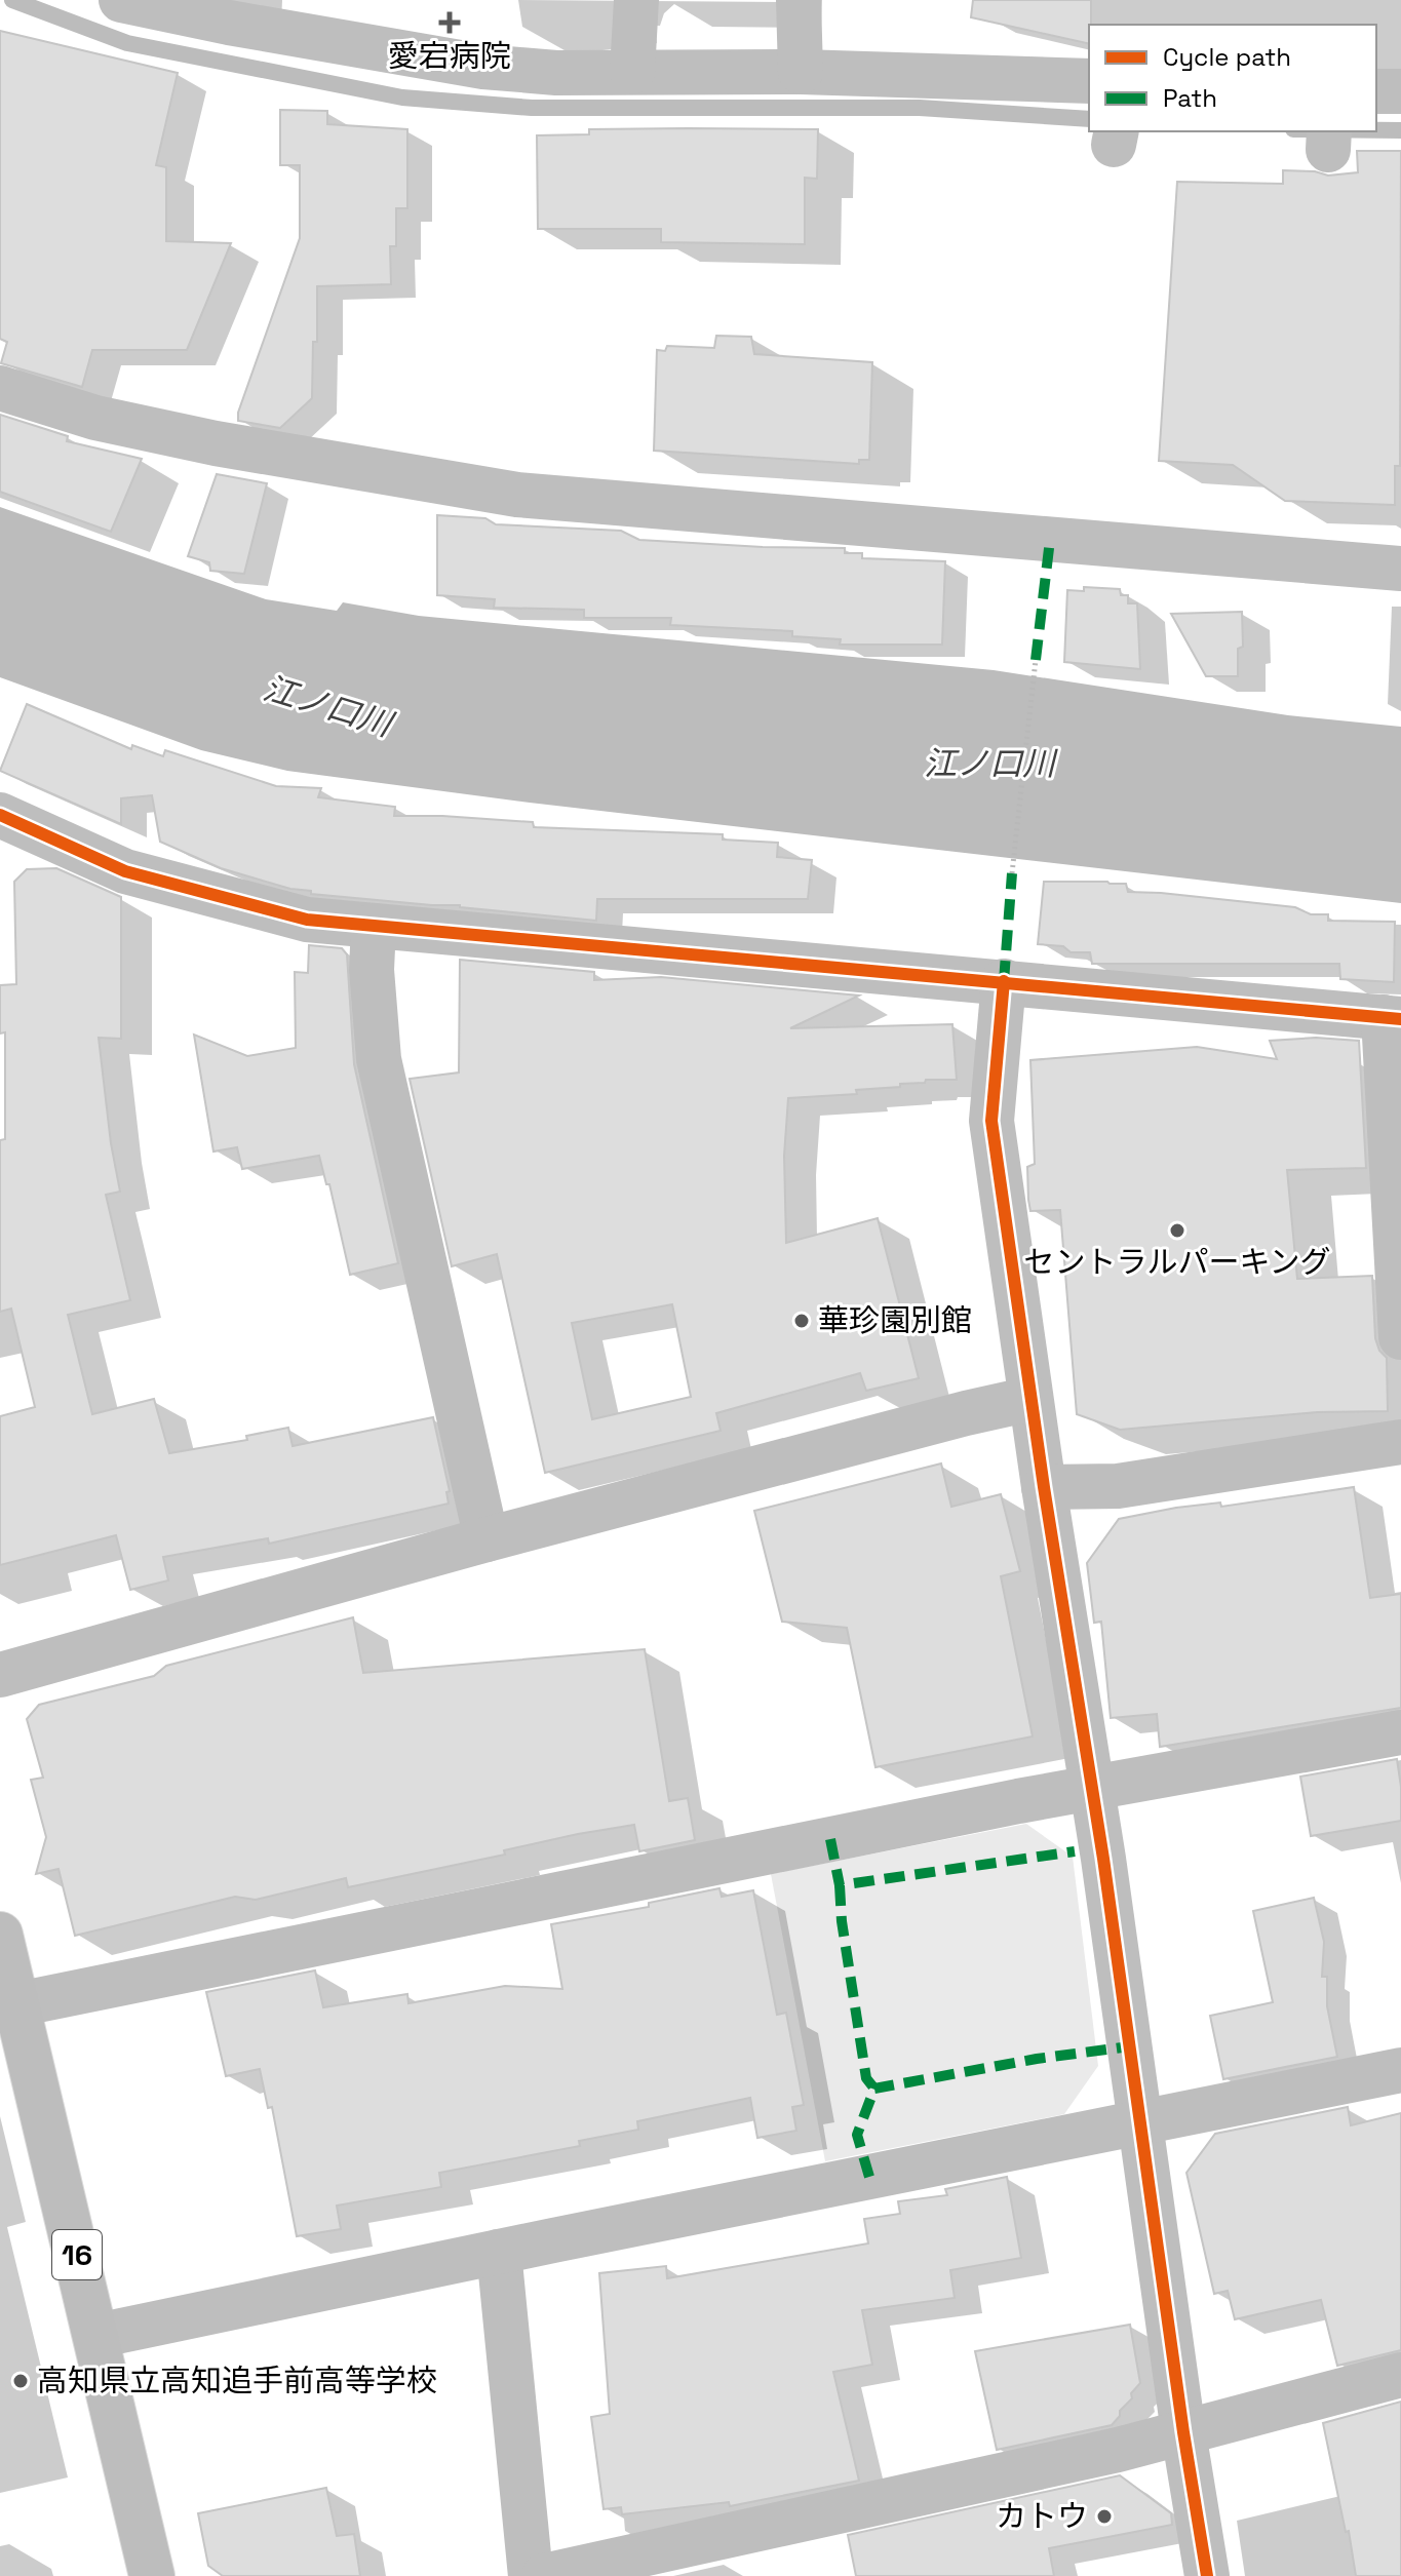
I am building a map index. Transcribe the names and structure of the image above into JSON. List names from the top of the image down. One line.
{"streets":{"main road":["16"]},"water":["江ノ口川"],"places":{"health":["愛宕病院"],"other":["セントラルパーキング","華珍園別館","高知県立高知追手前高等学校","カトウ"]},"legend":["Cycle path","Path"]}
